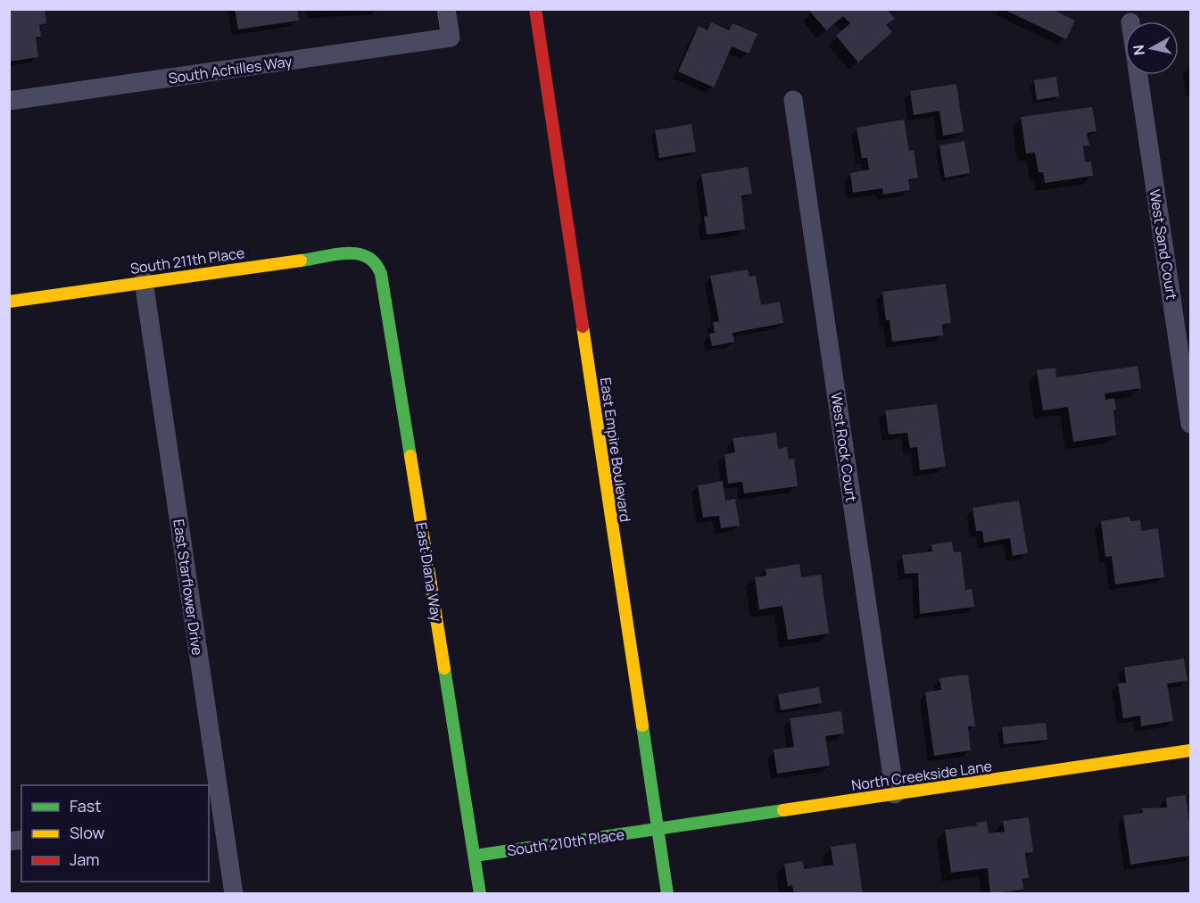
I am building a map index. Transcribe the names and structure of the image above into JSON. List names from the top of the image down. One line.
{"streets":{"street":["South Achilles Way","West Sand Court","South 211th Place","West Rock Court","East Empire Boulevard","East Diana Way","East Starflower Drive","North Creekside Lane","South 210th Place"]},"crossings":[["South 211th Place","East Diana Way"],["South 211th Place","East Starflower Drive"],["West Rock Court","North Creekside Lane"],["East Empire Boulevard","North Creekside Lane"],["East Empire Boulevard","South 210th Place"],["East Diana Way","South 210th Place"],["North Creekside Lane","South 210th Place"]],"legend":["Fast","Slow","Jam"],"north":"left"}
